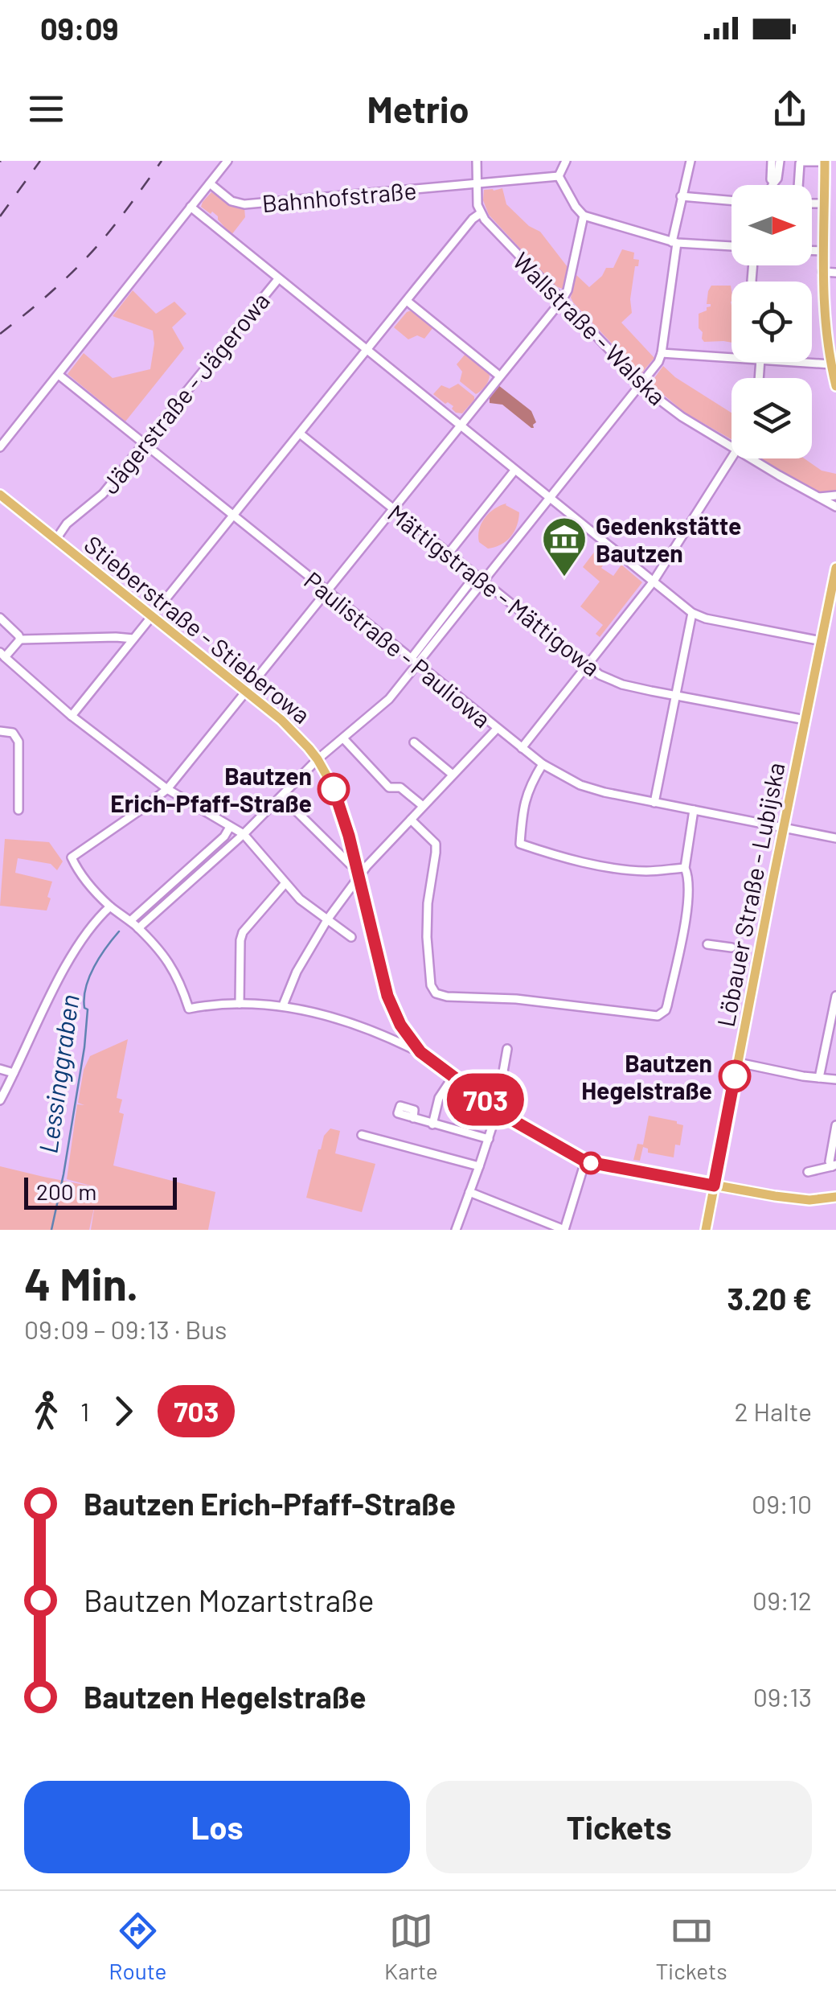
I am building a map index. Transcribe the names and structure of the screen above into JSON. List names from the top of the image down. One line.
{"streets":{"main road":["Stieberstraße - Stieberowa","Löbauer Straße - Lubijska"],"street":["Bahnhofstraße","Wallstraße - Walska","Jägerstraße - Jägerowa","Mättigstraße - Mättigowa","Paulistraße - Pauliowa"]},"crossings":[["Jägerstraße - Jägerowa","Stieberstraße - Stieberowa"],["Jägerstraße - Jägerowa","Paulistraße - Pauliowa"],["Mättigstraße - Mättigowa","Löbauer Straße - Lubijska"],["Paulistraße - Pauliowa","Löbauer Straße - Lubijska"]],"water":["Lessinggraben"],"places":{"museum":["Gedenkstätte Bautzen"],"other":["Bautzen Erich-Pfaff-Straße","Bautzen Hegelstraße"]},"lines":["bus line 703"],"scale_bar":"200 m","north":"right","page":{"status":"09:09","header":"Metrio","on_map":"703","scale":"200 m","heading":["4 Min.","09:09 – 09:13 · Bus","3.20 €"],"legs":["1","703","2 Halte"],"list":[{"name":"Bautzen Erich-Pfaff-Straße","value":"09:10"},{"name":"Bautzen Mozartstraße","value":"09:12"},{"name":"Bautzen Hegelstraße","value":"09:13"}],"buttons":["Los","Tickets"],"tabs":["Route","Karte","Tickets"]}}
